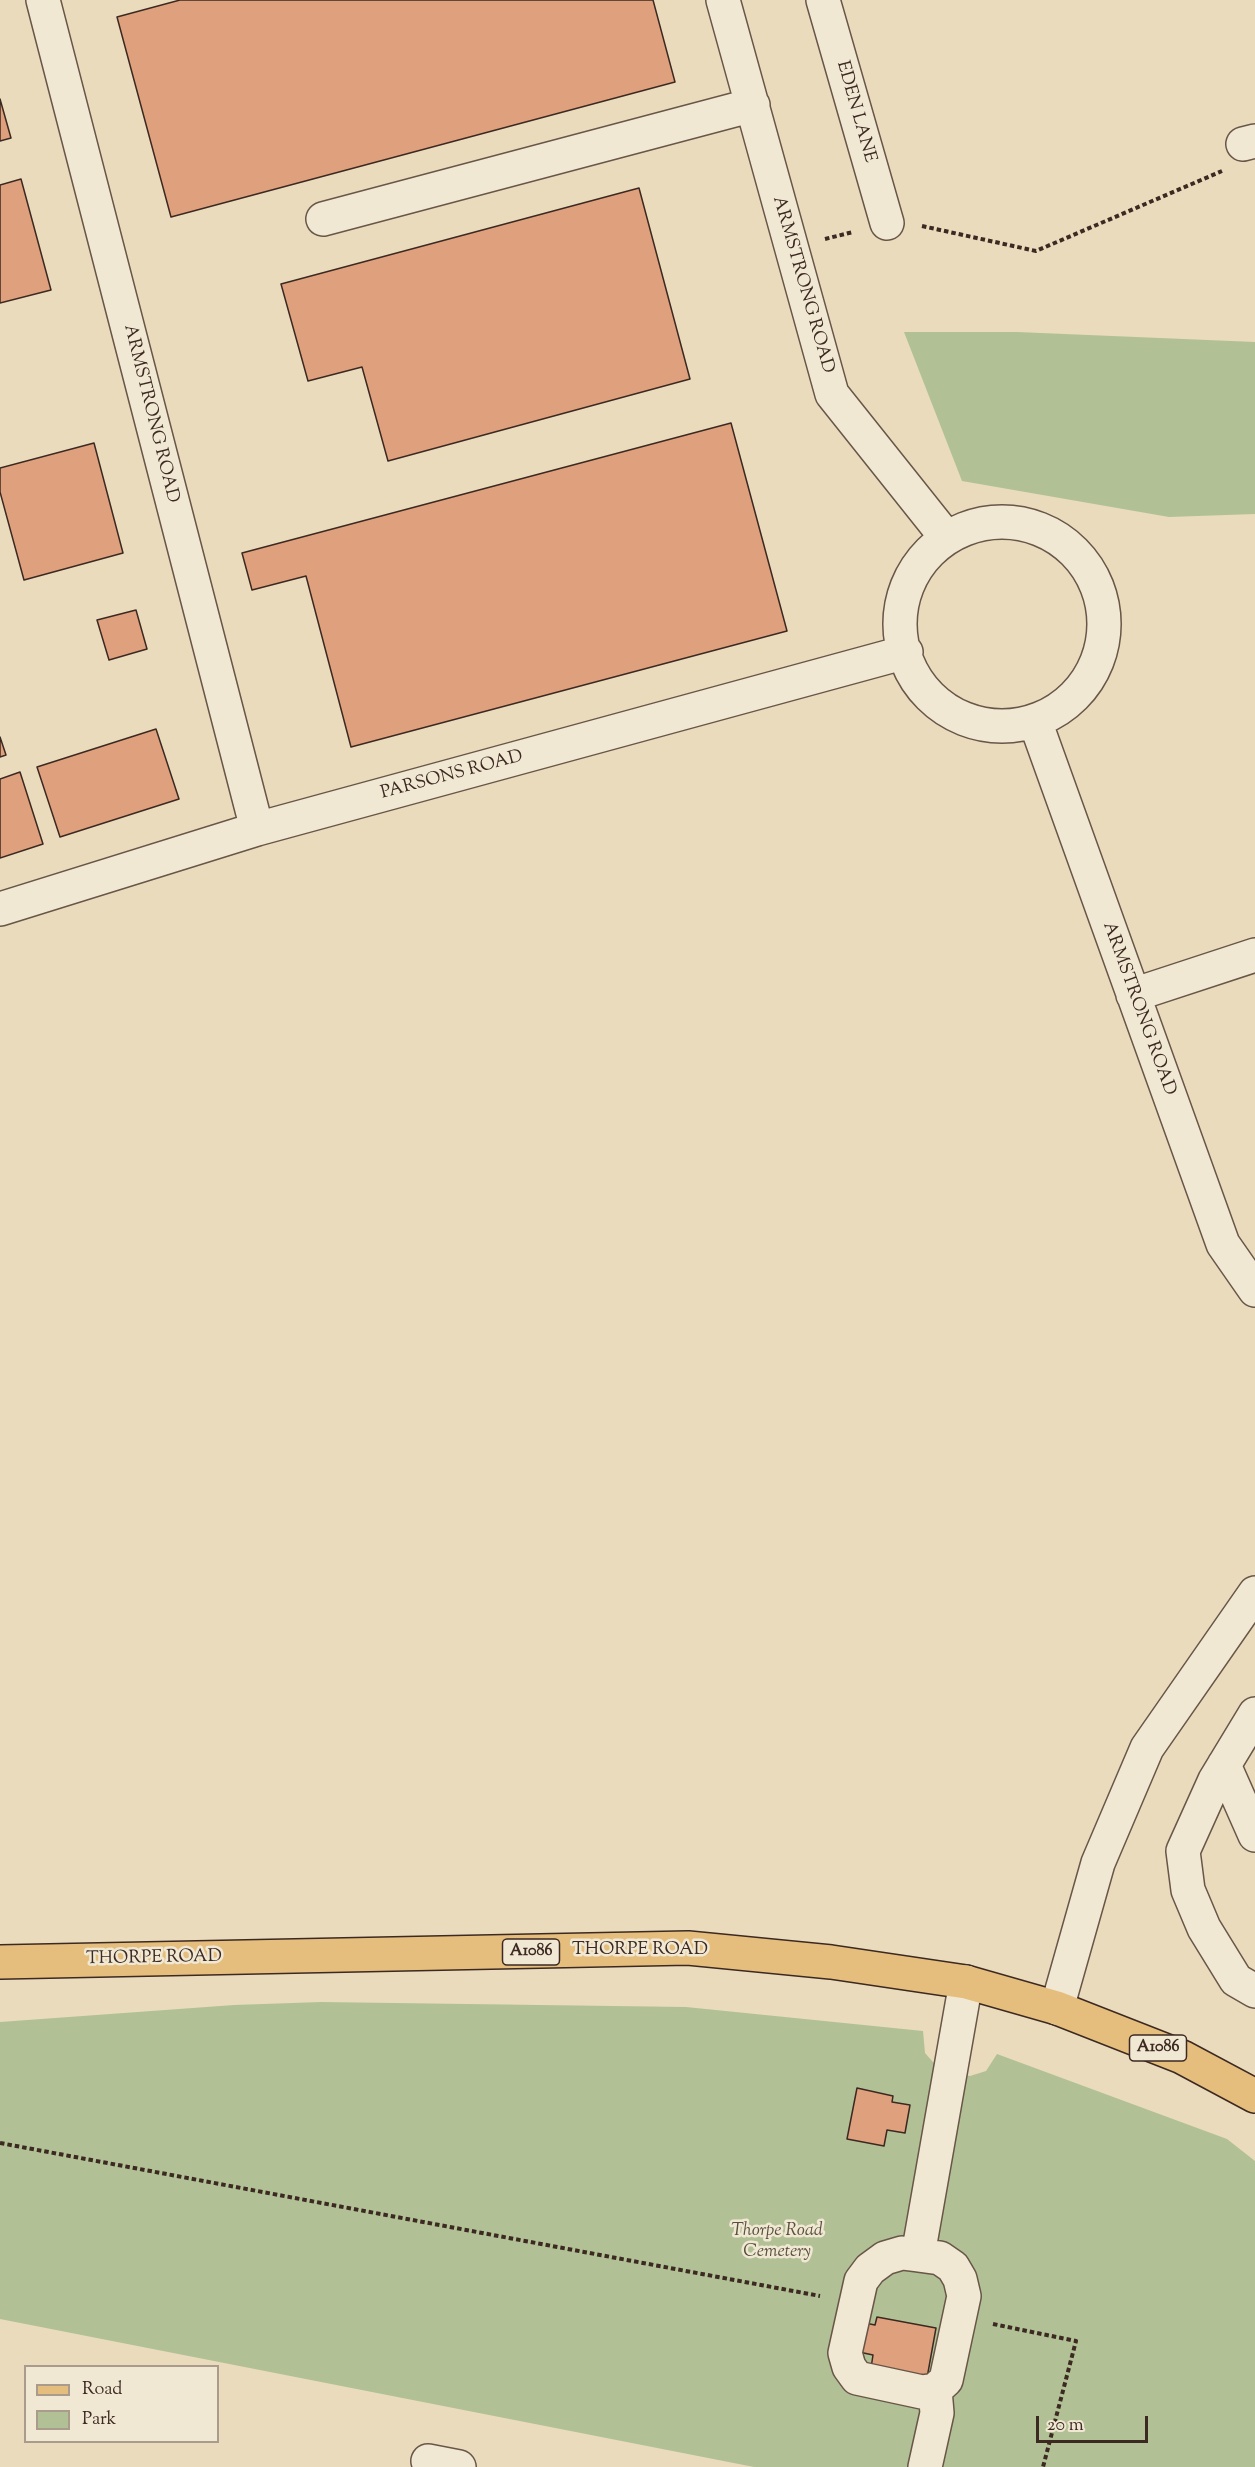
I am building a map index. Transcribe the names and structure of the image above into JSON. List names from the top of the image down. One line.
{"streets":{"main road":["THORPE ROAD","A1086"],"street":["EDEN LANE","ARMSTRONG ROAD","PARSONS ROAD"]},"crossings":[["ARMSTRONG ROAD","PARSONS ROAD"]],"parks":["Thorpe Road Cemetery"],"legend":["Road","Park"],"scale_bar":"20 m"}
